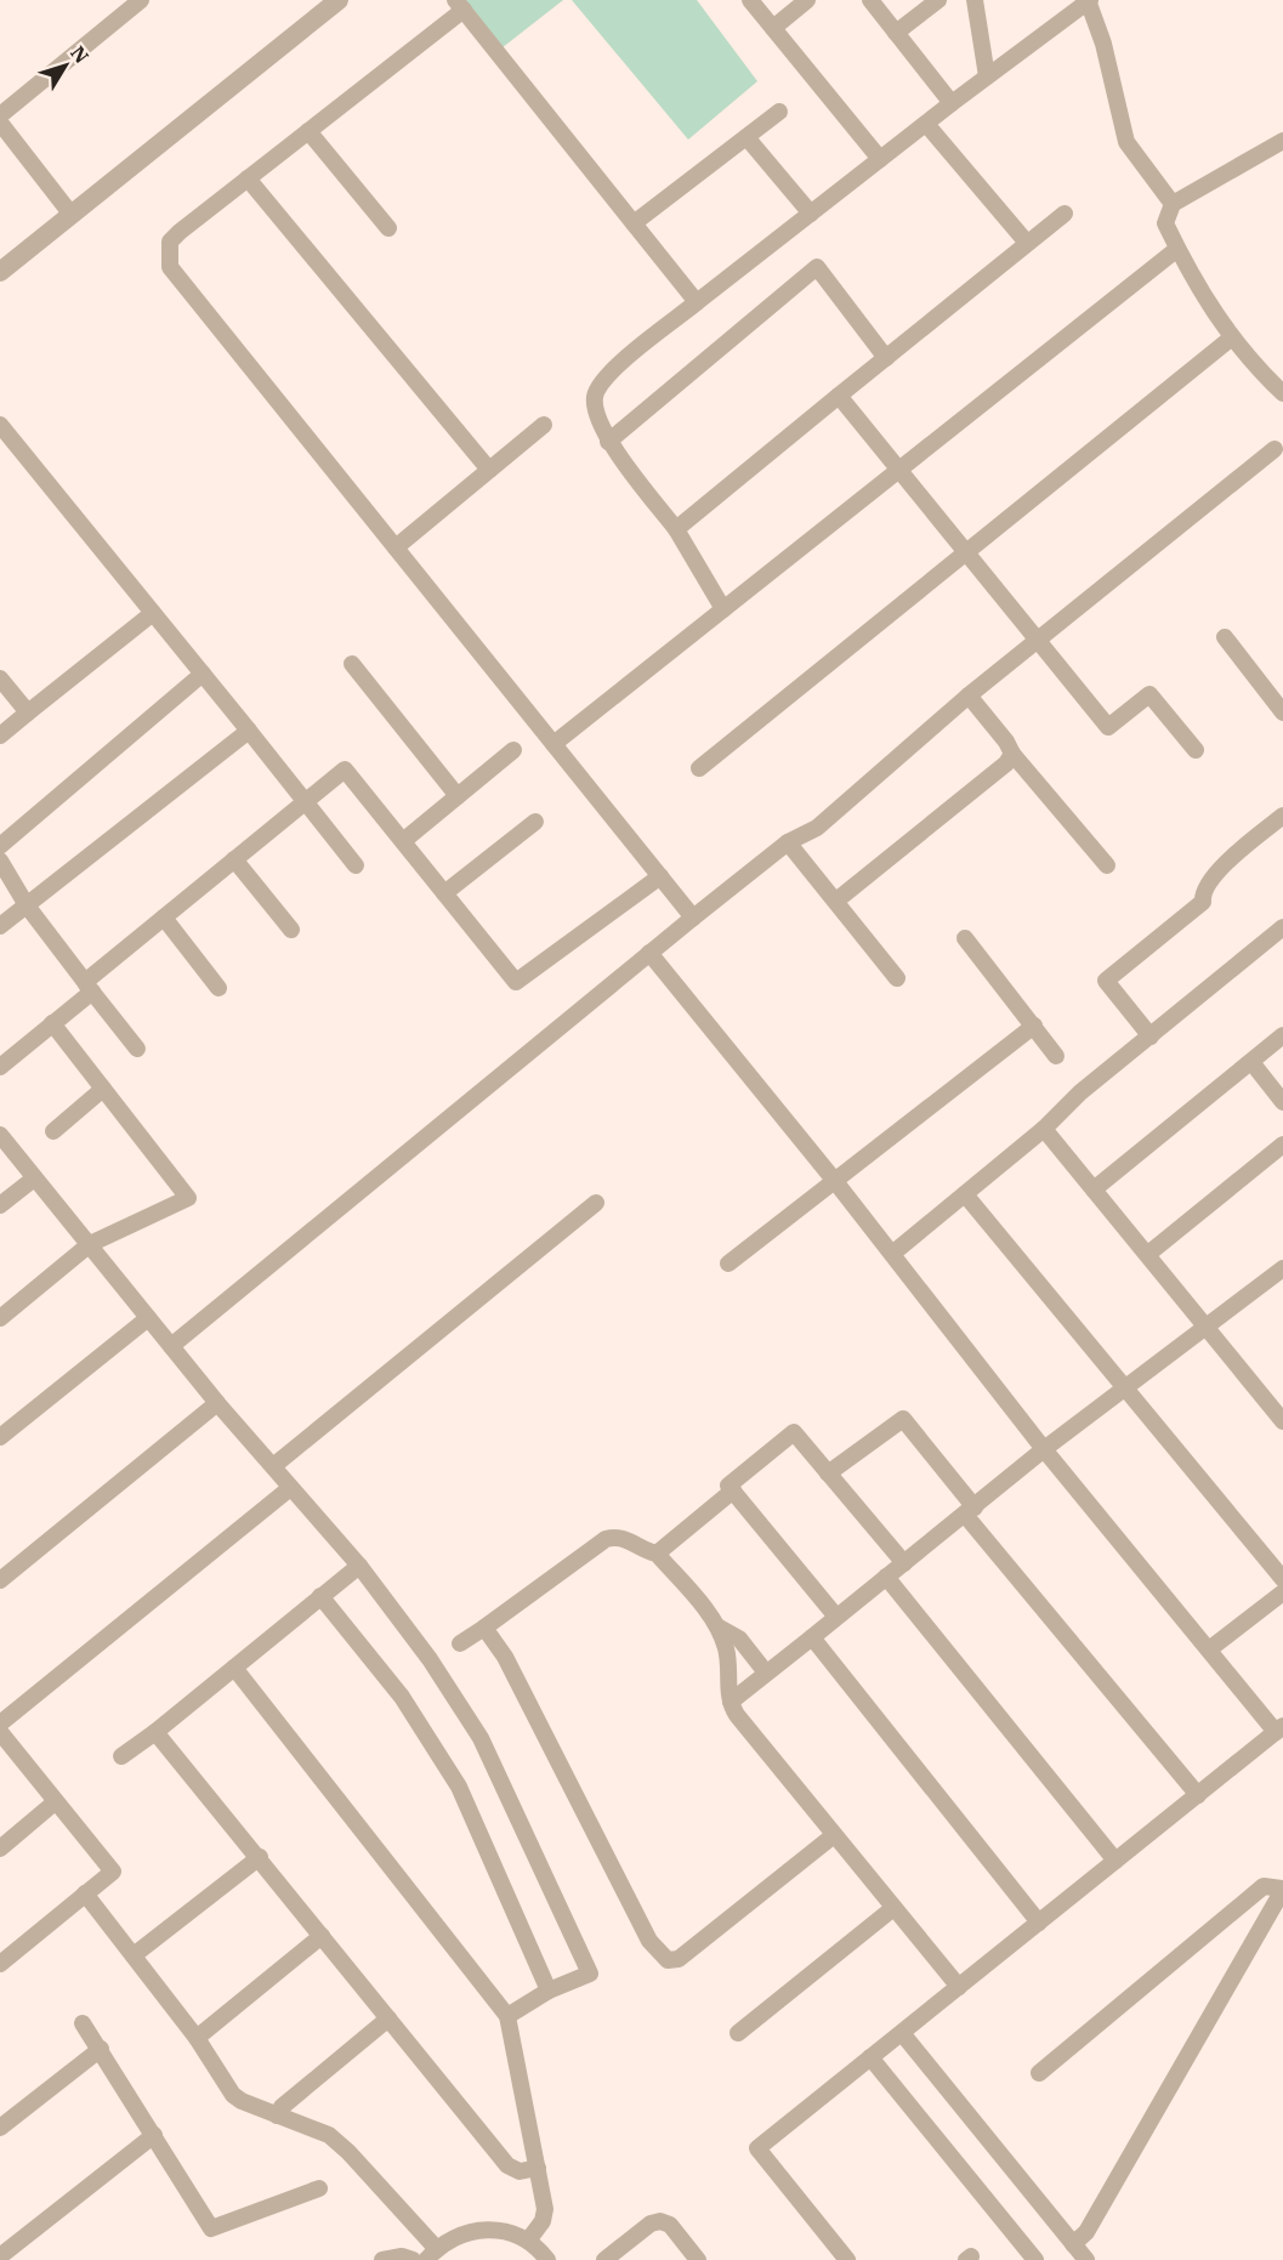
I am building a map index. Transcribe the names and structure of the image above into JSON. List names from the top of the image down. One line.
{"north":"top right"}
